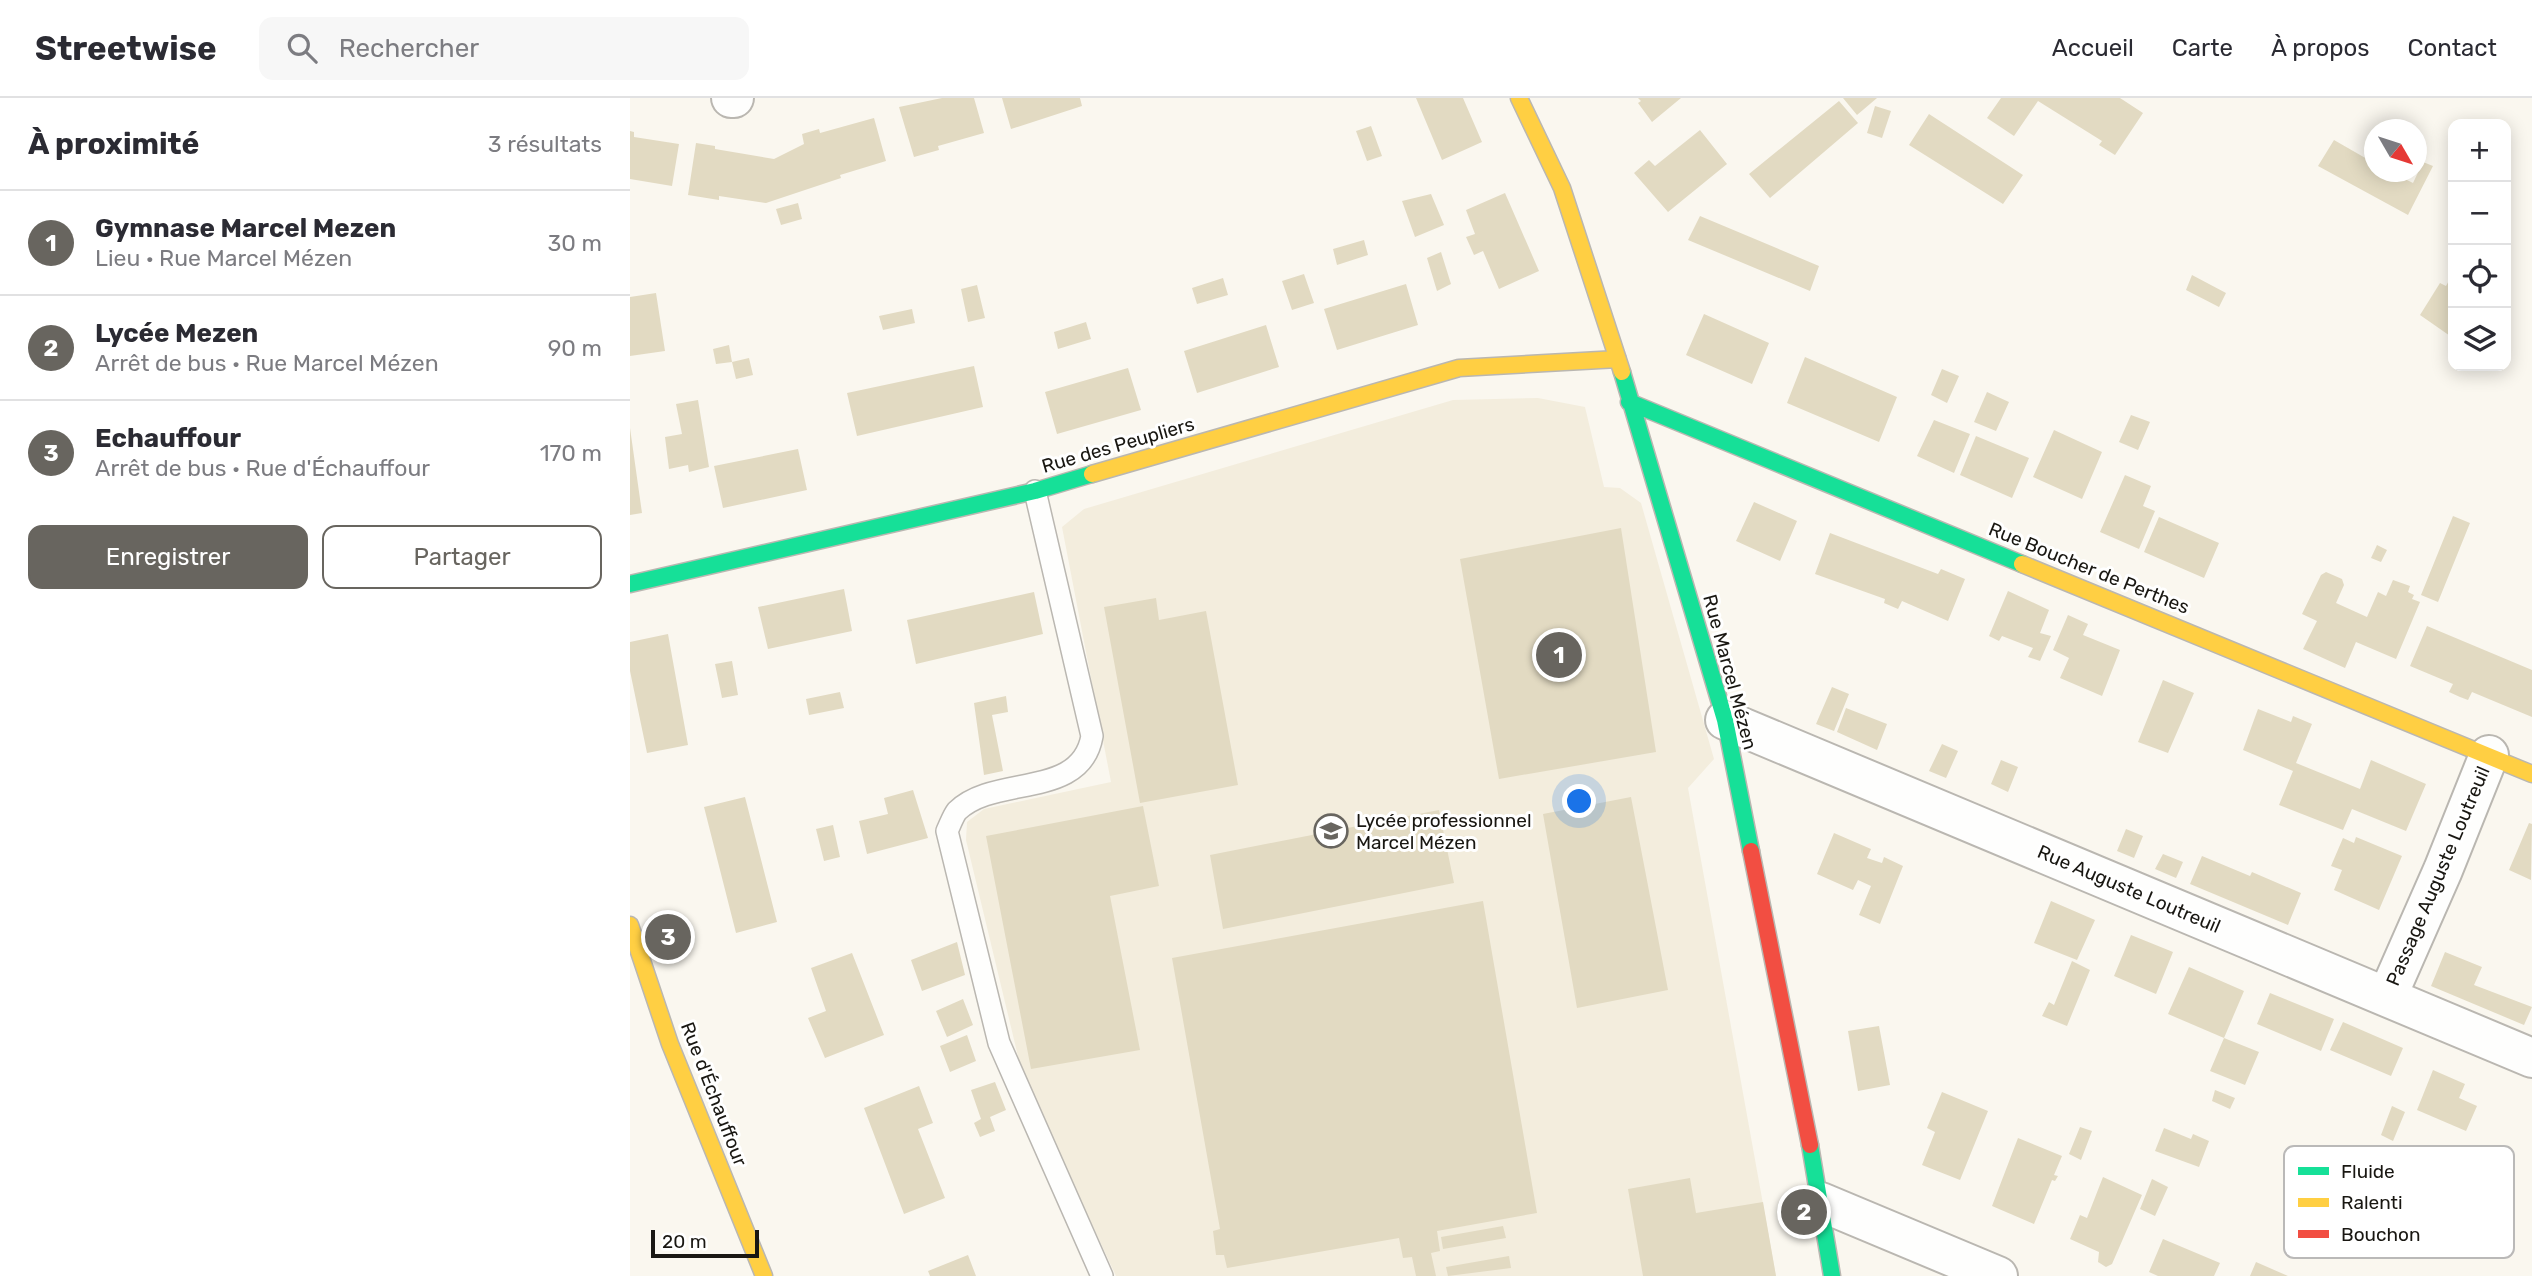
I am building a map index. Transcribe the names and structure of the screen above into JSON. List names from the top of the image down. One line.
{"streets":{"street":["Rue des Peupliers","Rue Boucher de Perthes","Rue Marcel Mézen","Passage Auguste Loutreuil","Rue Auguste Loutreuil","Rue d'Échauffour"]},"crossings":[["Rue des Peupliers","Rue Marcel Mézen"],["Rue Boucher de Perthes","Rue Marcel Mézen"],["Rue Boucher de Perthes","Passage Auguste Loutreuil"],["Rue Marcel Mézen","Rue Auguste Loutreuil"],["Passage Auguste Loutreuil","Rue Auguste Loutreuil"]],"places":{"school or university":["Lycée professionnel Marcel Mézen"]},"legend":["Fluide","Ralenti","Bouchon"],"scale_bar":"20 m","north":"bottom right","page":{"header":"Streetwise","search":"Rechercher","nav":["Accueil","Carte","À propos","Contact"],"heading":["À proximité","3 résultats"],"map_buttons":["+","−"],"list":[{"mark":"1","name":"Gymnase Marcel Mezen","note":"Lieu · Rue Marcel Mézen","value":"30 m"},{"mark":"2","name":"Lycée Mezen","note":"Arrêt de bus · Rue Marcel Mézen","value":"90 m"},{"mark":"3","name":"Echauffour","note":"Arrêt de bus · Rue d'Échauffour","value":"170 m"}],"buttons":["Enregistrer","Partager"],"pins":["1","3","2"],"scale":"20 m"}}
